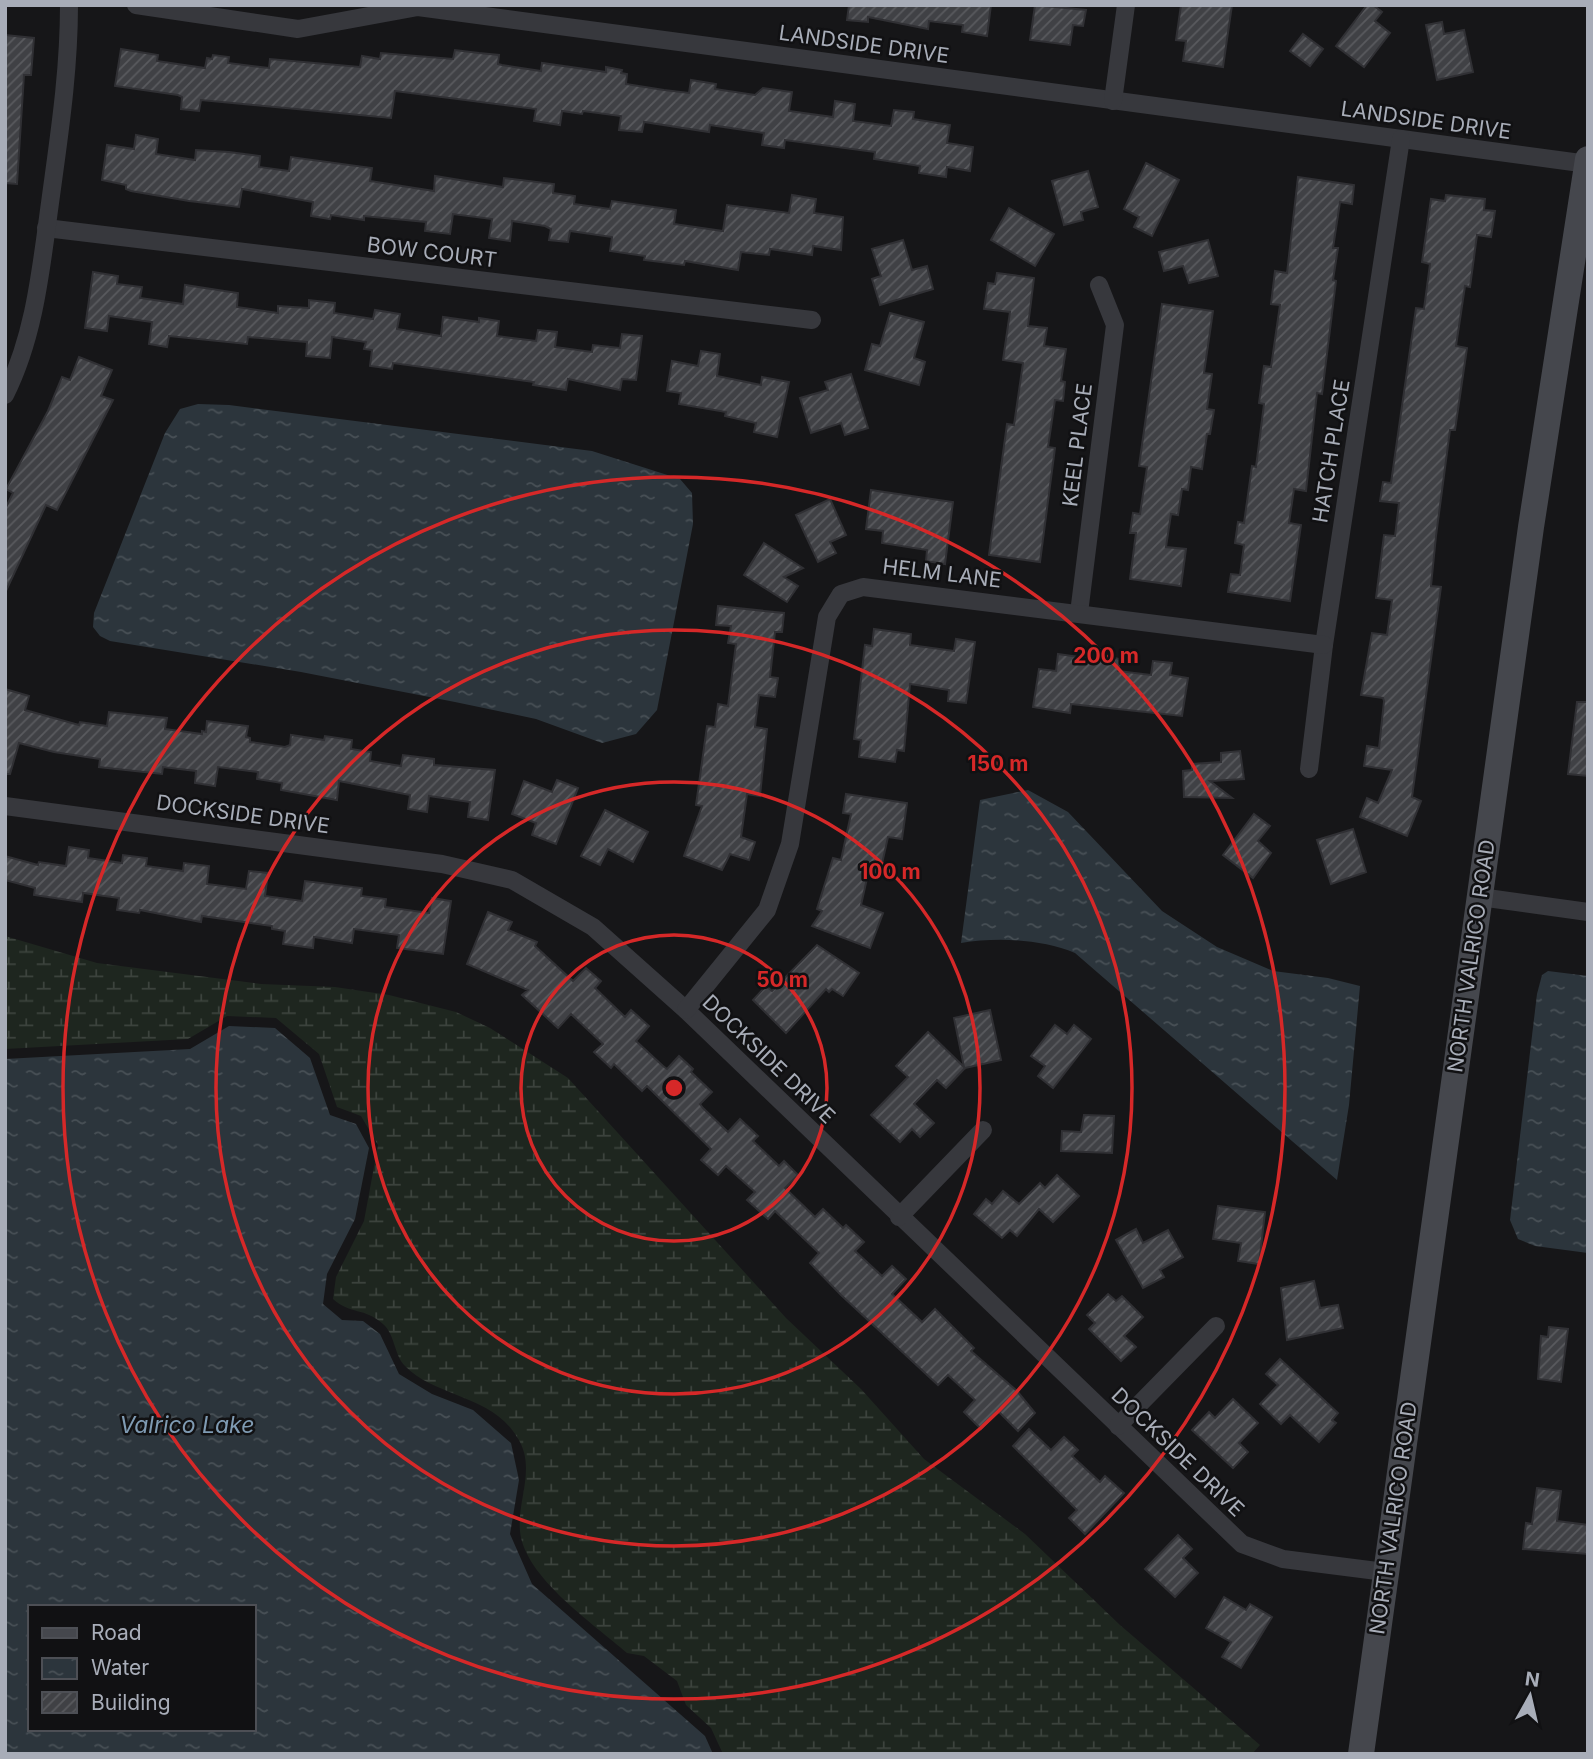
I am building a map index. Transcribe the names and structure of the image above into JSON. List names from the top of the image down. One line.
{"streets":{"street":["LANDSIDE DRIVE","BOW COURT","KEEL PLACE","HATCH PLACE","HELM LANE","DOCKSIDE DRIVE","NORTH VALRICO ROAD"]},"crossings":[["LANDSIDE DRIVE","HATCH PLACE"],["LANDSIDE DRIVE","NORTH VALRICO ROAD"],["KEEL PLACE","HELM LANE"],["HATCH PLACE","HELM LANE"],["HELM LANE","DOCKSIDE DRIVE"],["DOCKSIDE DRIVE","NORTH VALRICO ROAD"]],"water":["Valrico Lake"],"legend":["Road","Water","Building"],"north":"top","rings":["200 m","150 m","100 m","50 m"]}
